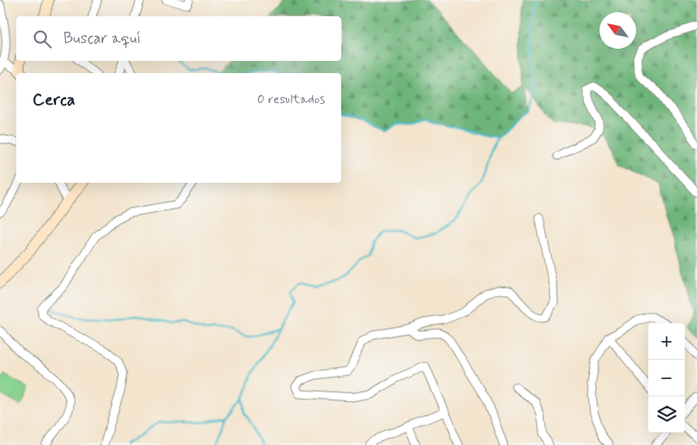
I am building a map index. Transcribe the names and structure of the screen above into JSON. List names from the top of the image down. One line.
{"north":"top left","page":{"search":"Buscar aquí","heading":["Cerca","0 resultados"],"map_buttons":["+","−"]}}
